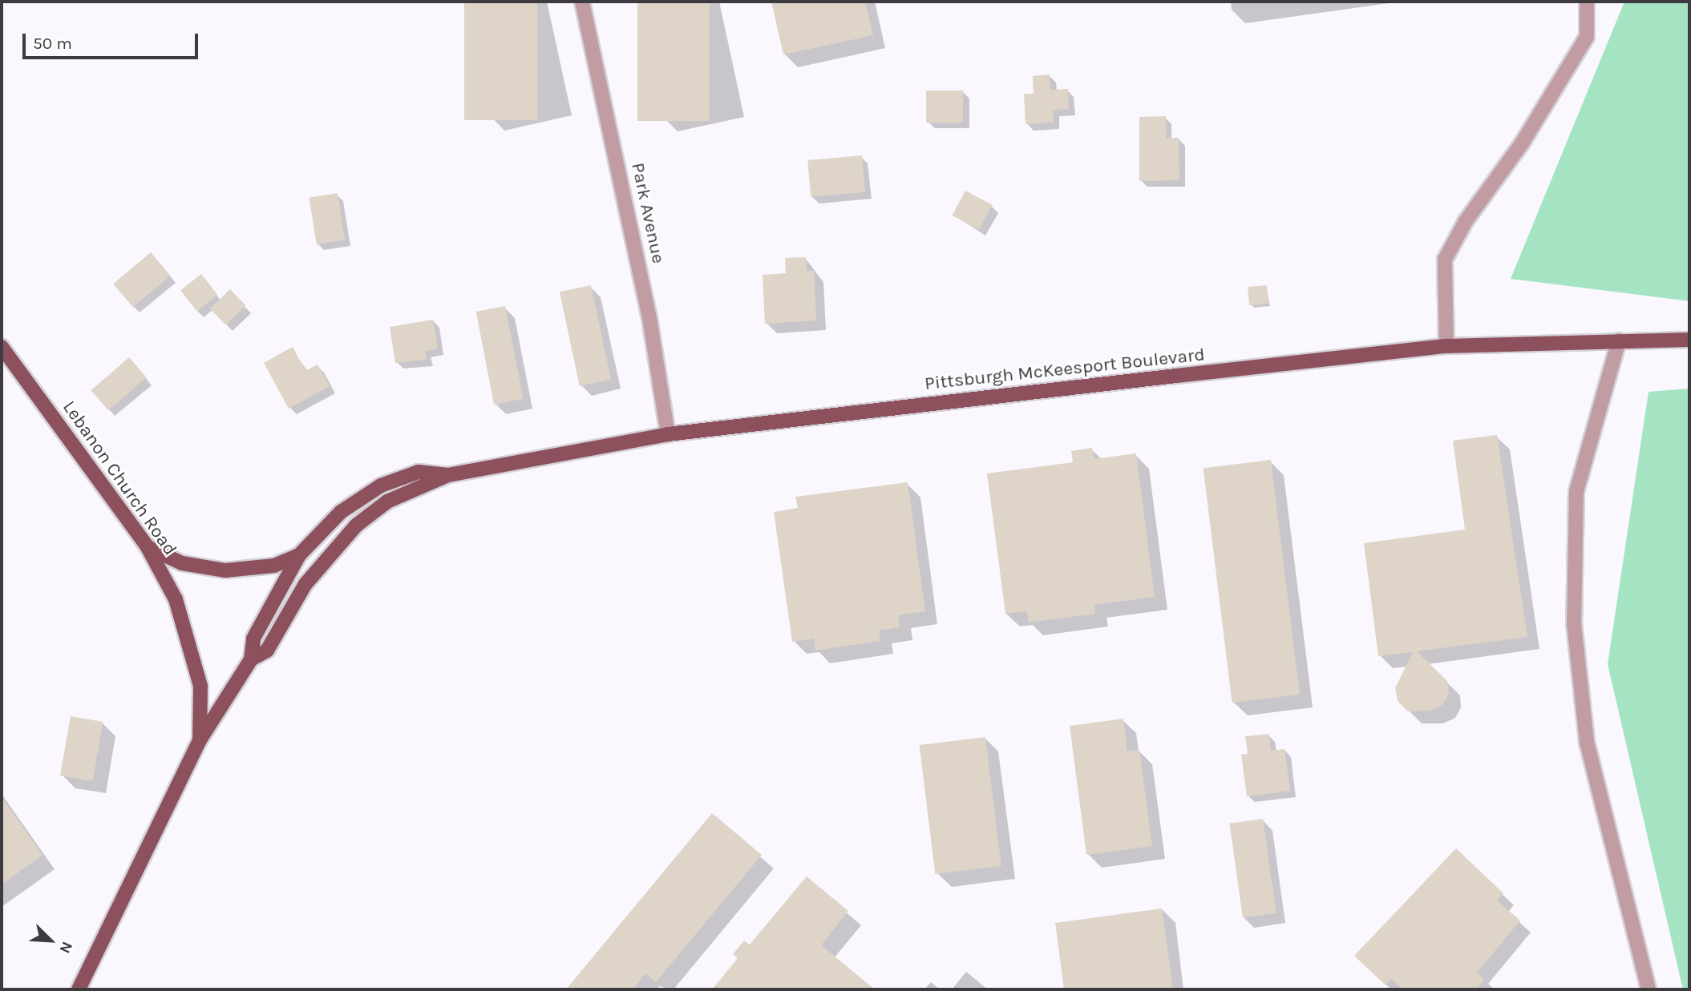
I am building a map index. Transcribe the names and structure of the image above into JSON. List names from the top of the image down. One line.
{"streets":{"main road":["Pittsburgh McKeesport Boulevard","Lebanon Church Road"],"street":["Park Avenue"]},"crossings":[["Park Avenue","Pittsburgh McKeesport Boulevard"],["Pittsburgh McKeesport Boulevard","Lebanon Church Road"]],"scale_bar":"50 m","north":"bottom right"}
